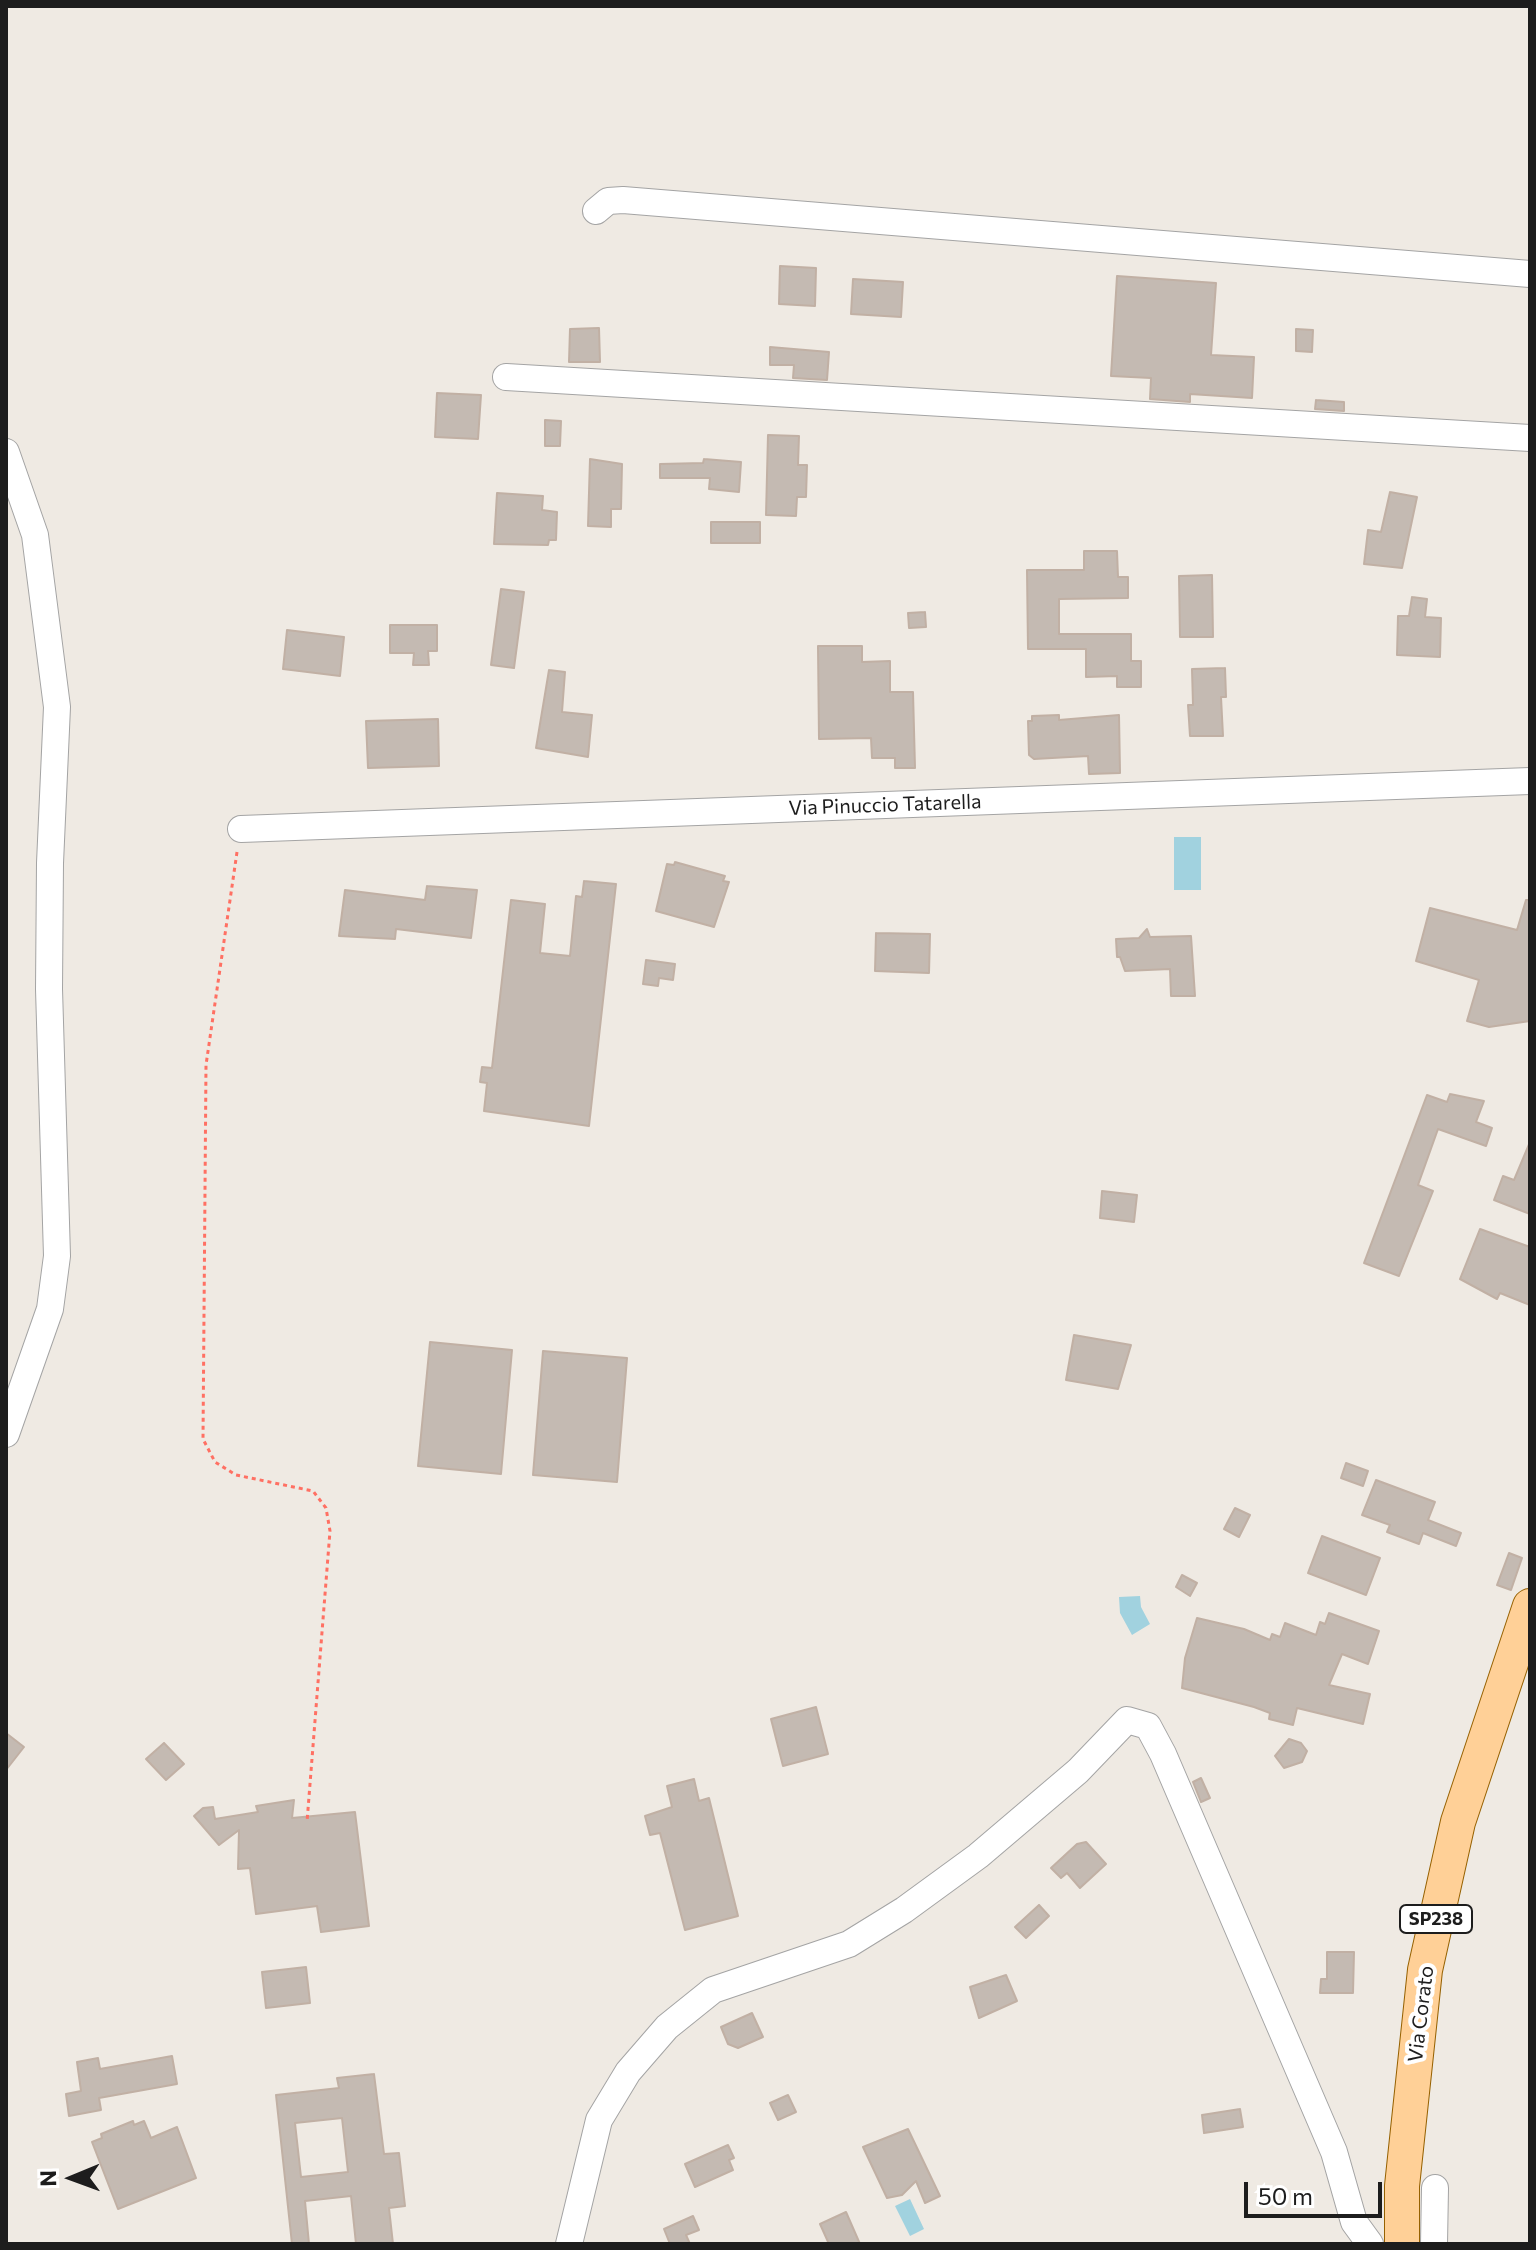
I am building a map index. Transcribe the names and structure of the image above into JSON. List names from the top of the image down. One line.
{"streets":{"main road":["SP238","Via Corato"],"street":["Via Pinuccio Tatarella"]},"scale_bar":"50 m","north":"left"}
